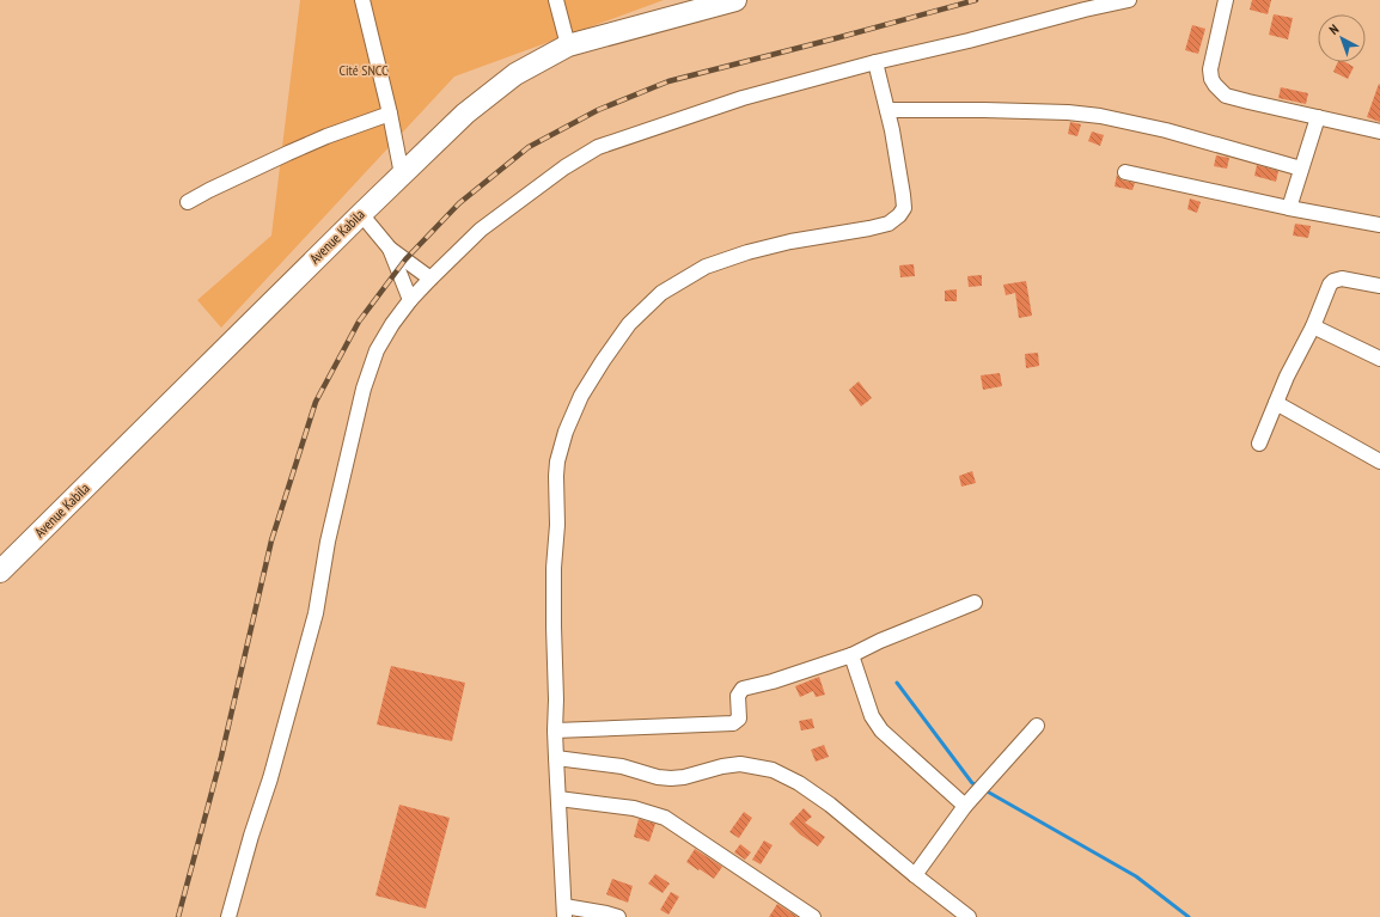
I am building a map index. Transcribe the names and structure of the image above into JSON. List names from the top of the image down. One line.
{"streets":{"highway":["Avenue Kabila"]},"parks":["Cité SNCC"],"north":"top left"}
